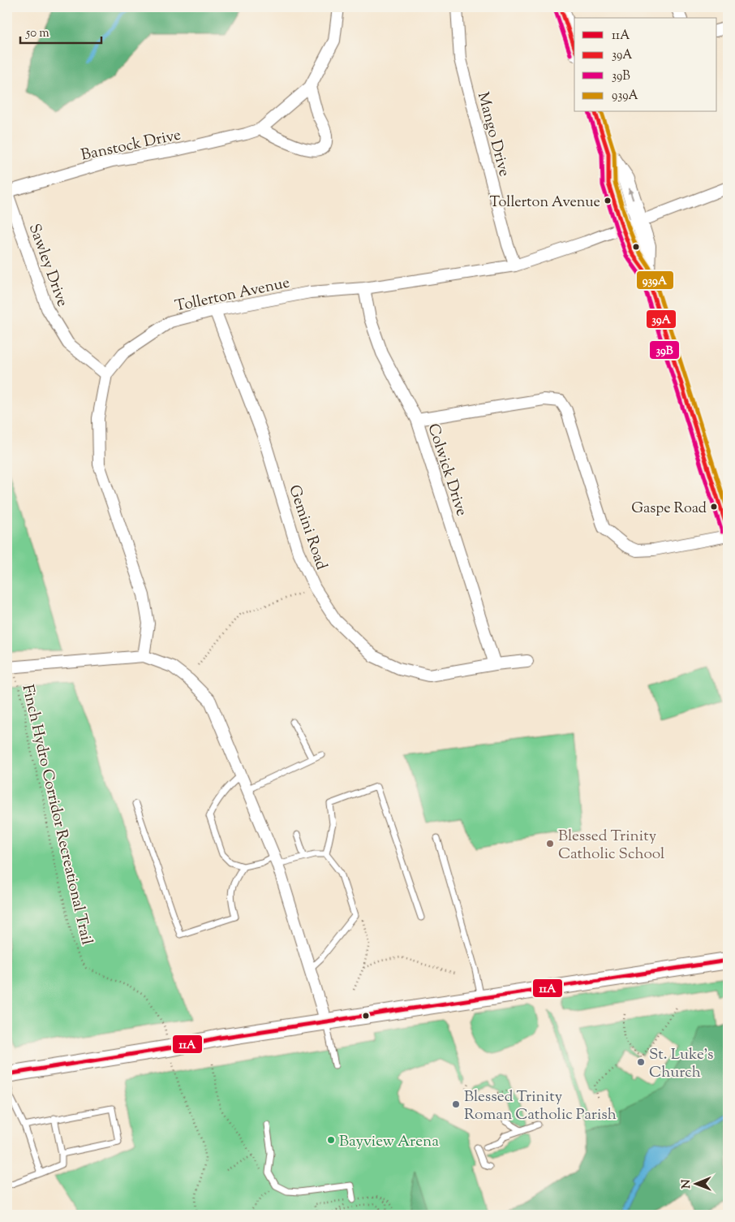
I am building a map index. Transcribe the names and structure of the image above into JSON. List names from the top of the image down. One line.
{"streets":{"street":["Mango Drive","Banstock Drive","Sawley Drive","Tollerton Avenue","Colwick Drive","Gemini Road"],"path":["Finch Hydro Corridor Recreational Trail"]},"crossings":[["Mango Drive","Tollerton Avenue"],["Banstock Drive","Sawley Drive"],["Sawley Drive","Tollerton Avenue"],["Tollerton Avenue","Colwick Drive"],["Tollerton Avenue","Gemini Road"],["Colwick Drive","Gemini Road"]],"places":["Tollerton Avenue","Gaspe Road","Blessed Trinity Catholic School","St. Luke’s Church","Blessed Trinity Roman Catholic Parish","Bayview Arena"],"lines":["transit line 39A","transit line 39B","transit line 939A","transit line 11A"],"legend":["11A","39A","39B","939A"],"scale_bar":"50 m","north":"left"}
